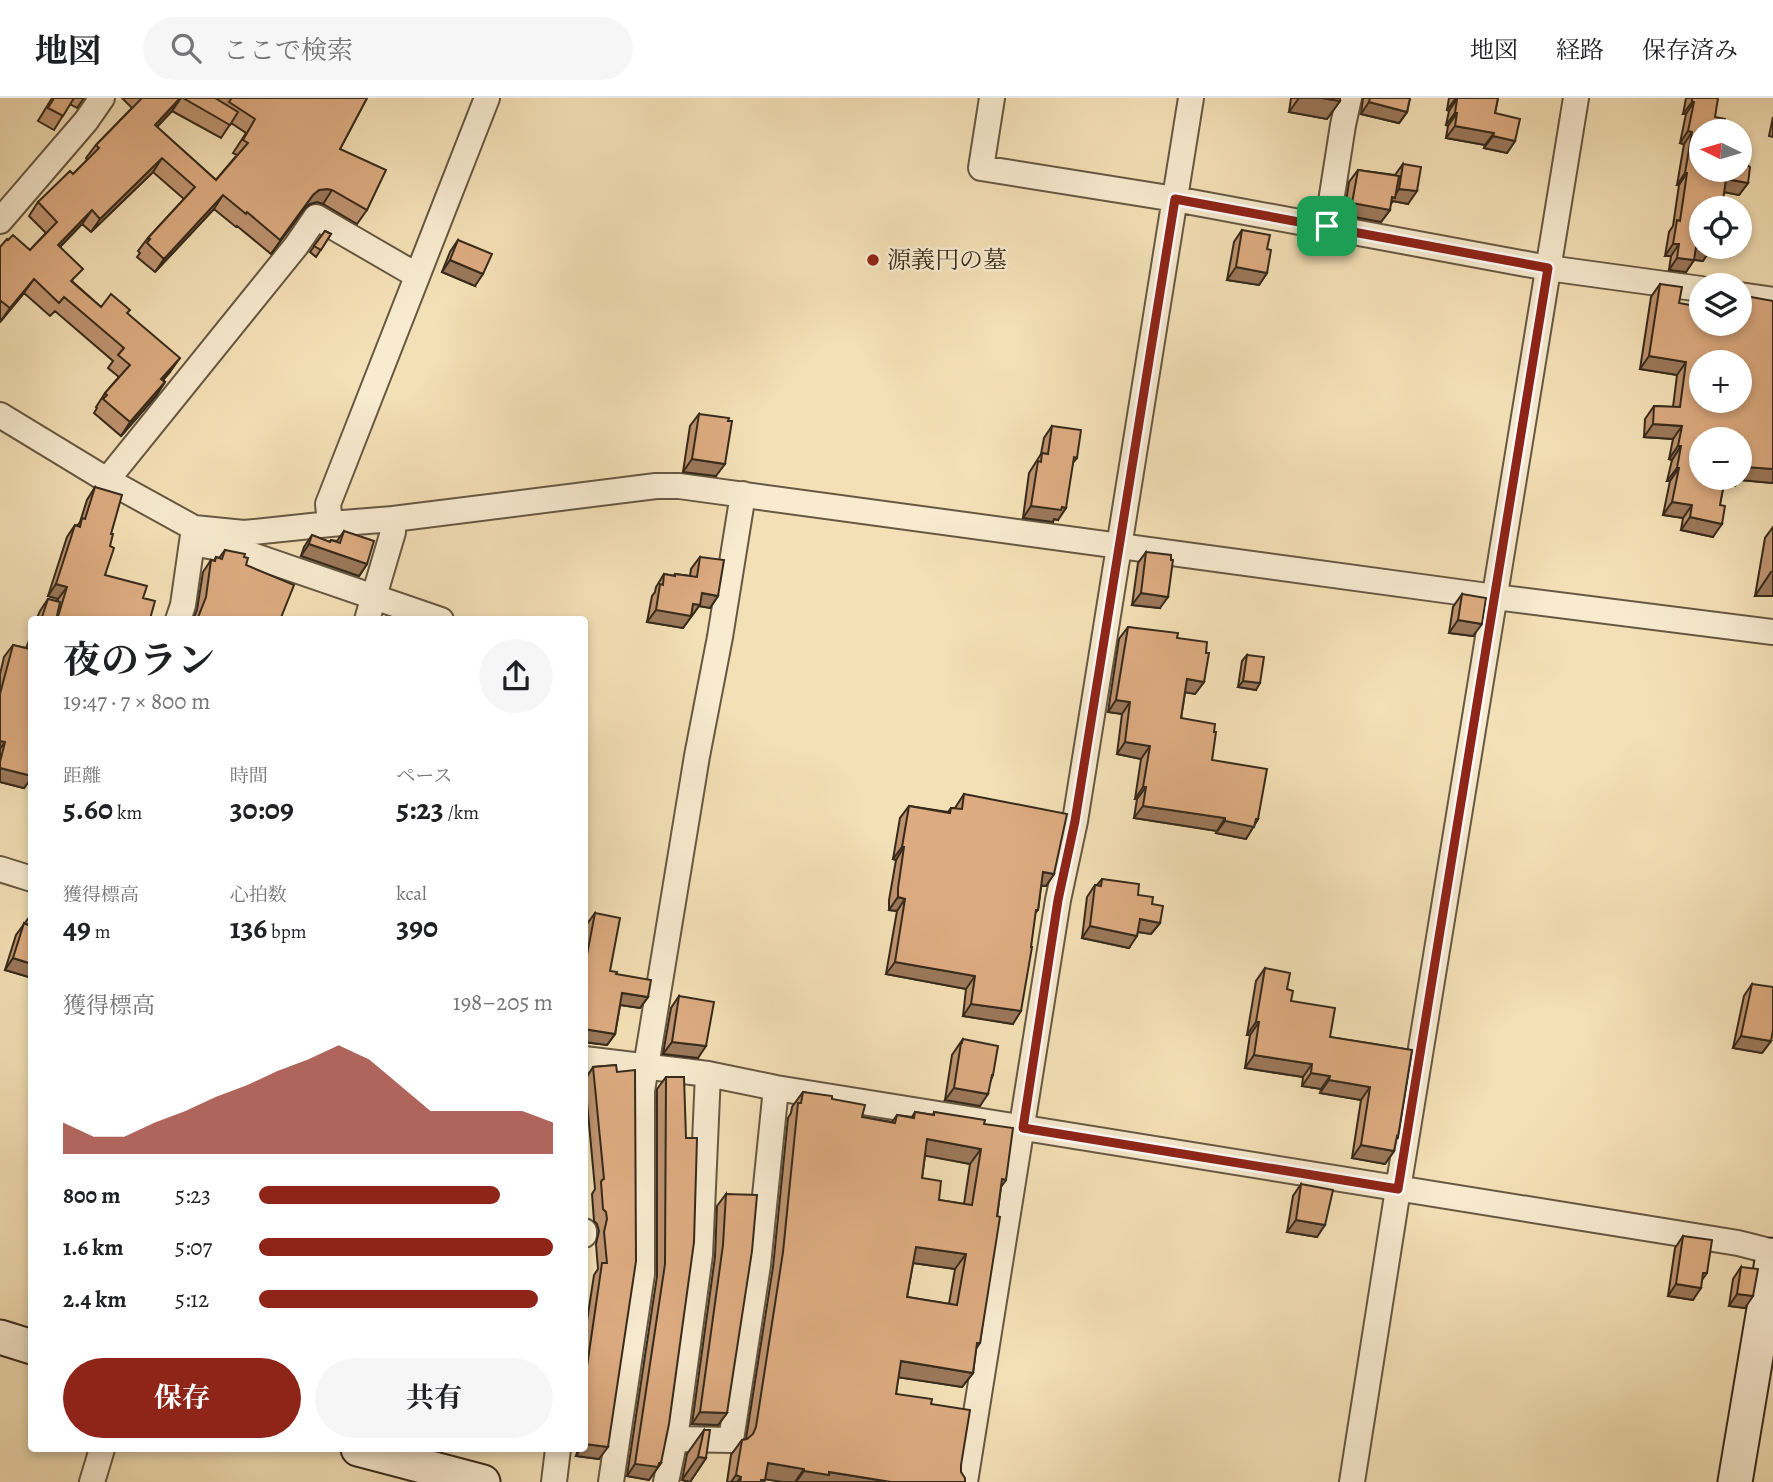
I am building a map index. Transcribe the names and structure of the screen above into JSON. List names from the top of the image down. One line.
{"places":["源義円の墓"],"north":"left","page":{"header":"地図","search":"ここで検索","nav":["地図","経路","保存済み"],"map_buttons":["+","−"],"heading":["夜のラン","19:47 · 7 × 800 m"],"stats":[["距離","5.60 km"],["時間","30:09"],["ペース","5:23 /km"],["獲得標高","49 m"],["心拍数","136 bpm"],["kcal","390"]],"chart":["獲得標高","198–205 m"],"list":[{"name":"800 m","note":"5:23"},{"name":"1.6 km","note":"5:07"},{"name":"2.4 km","note":"5:12"}],"buttons":["保存","共有"]}}
